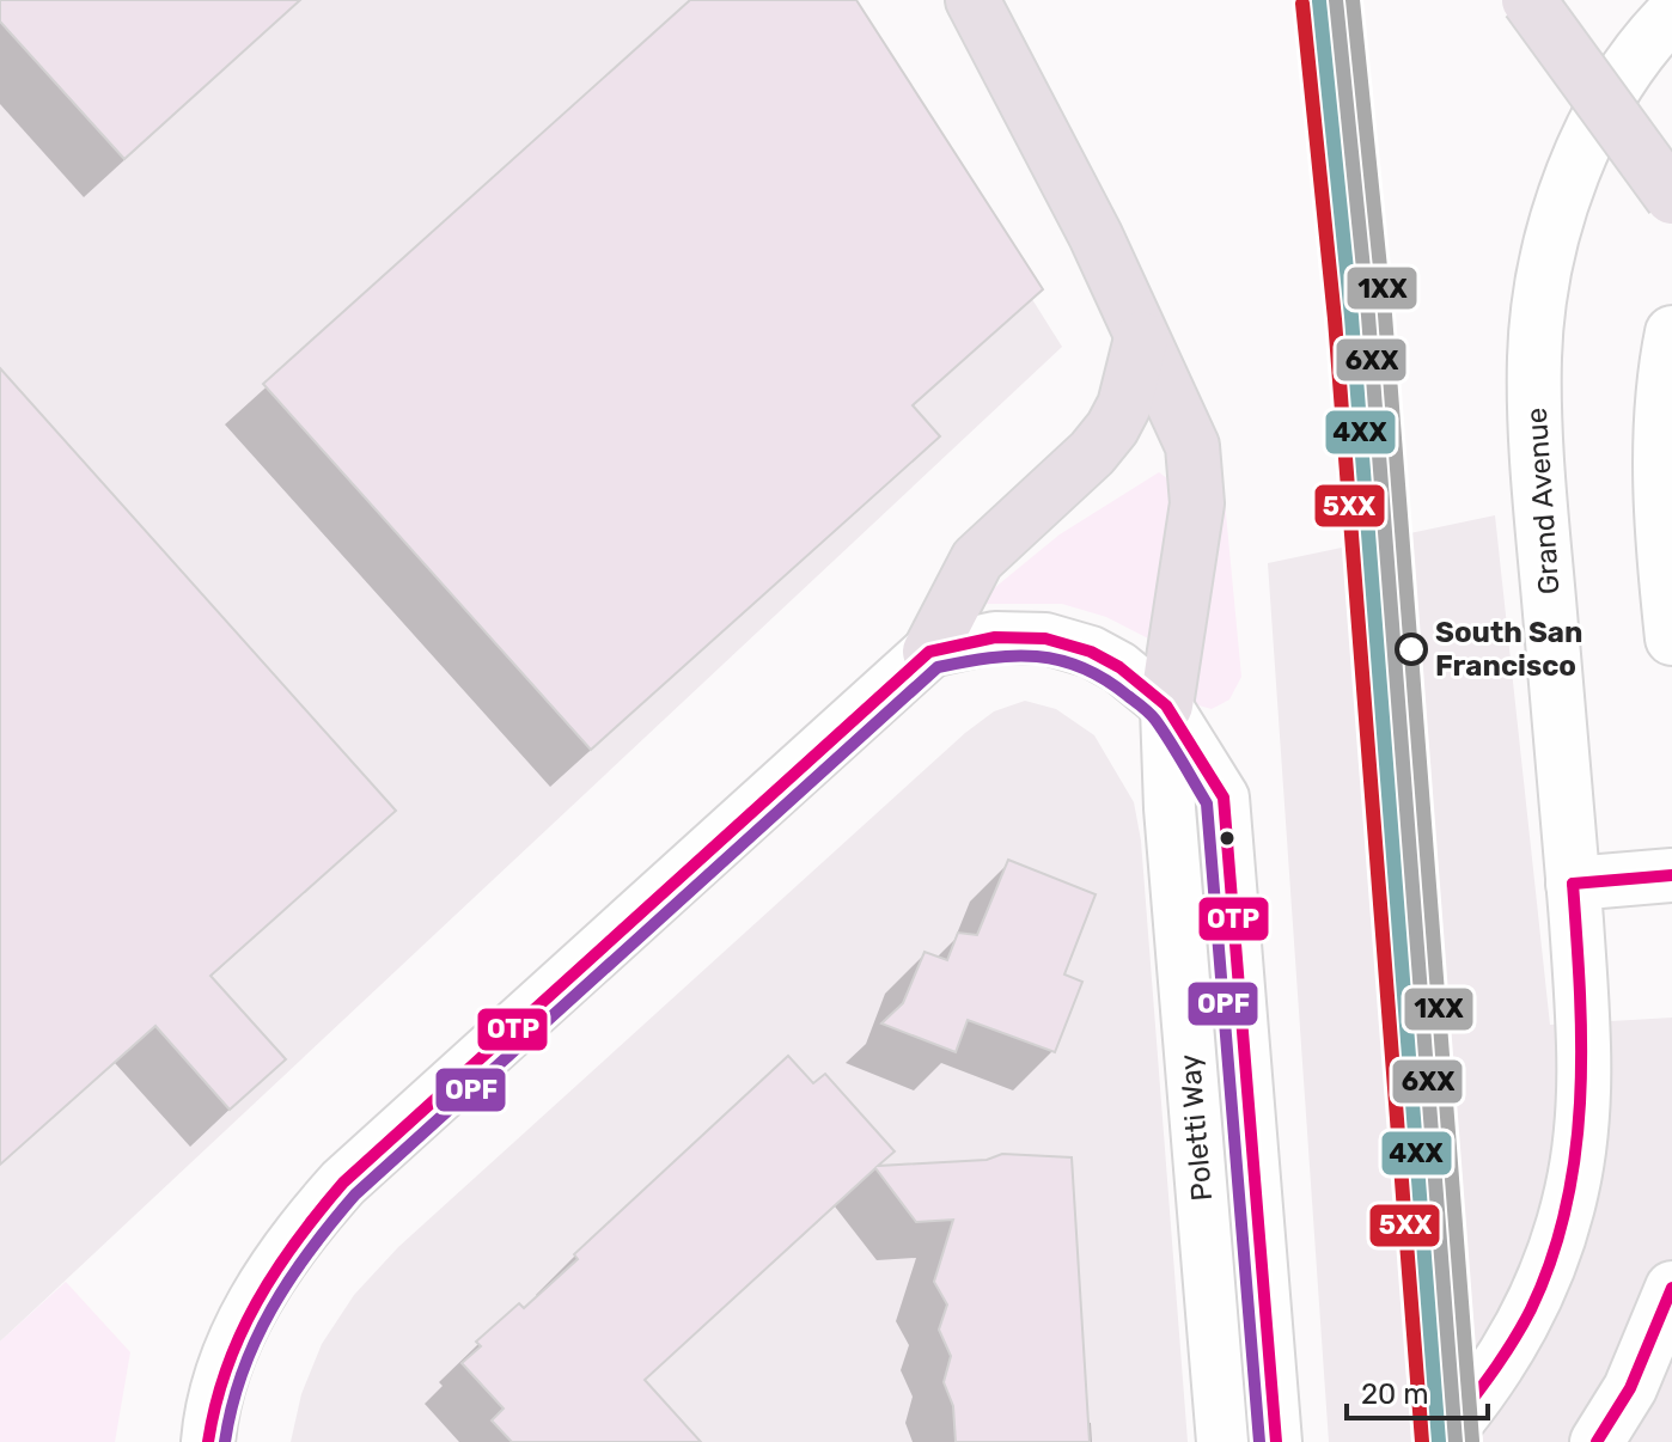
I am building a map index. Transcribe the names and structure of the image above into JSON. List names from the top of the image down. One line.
{"streets":{"main road":["Grand Avenue"],"street":["Poletti Way"]},"places":["South San Francisco"],"lines":["transit line 6XX","transit line 1XX","transit line 4XX","transit line 5XX","transit line OTP","transit line OPF"],"scale_bar":"20 m"}
